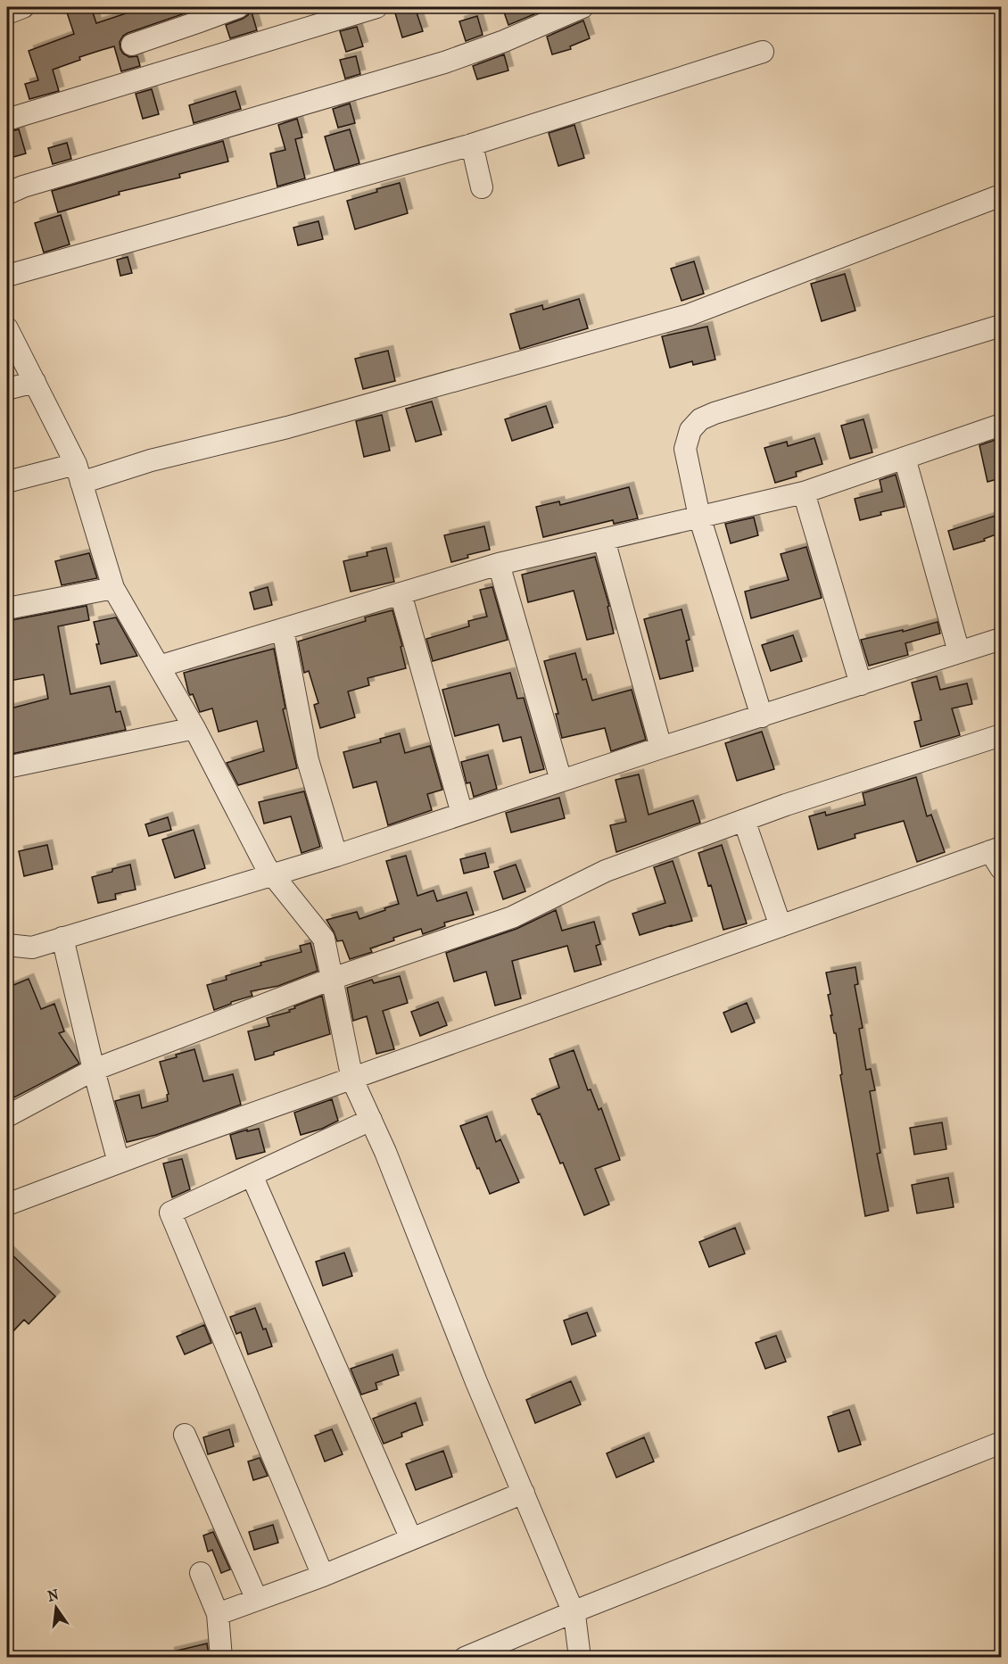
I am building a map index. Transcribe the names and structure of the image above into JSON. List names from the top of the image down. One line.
{"north":"top"}
